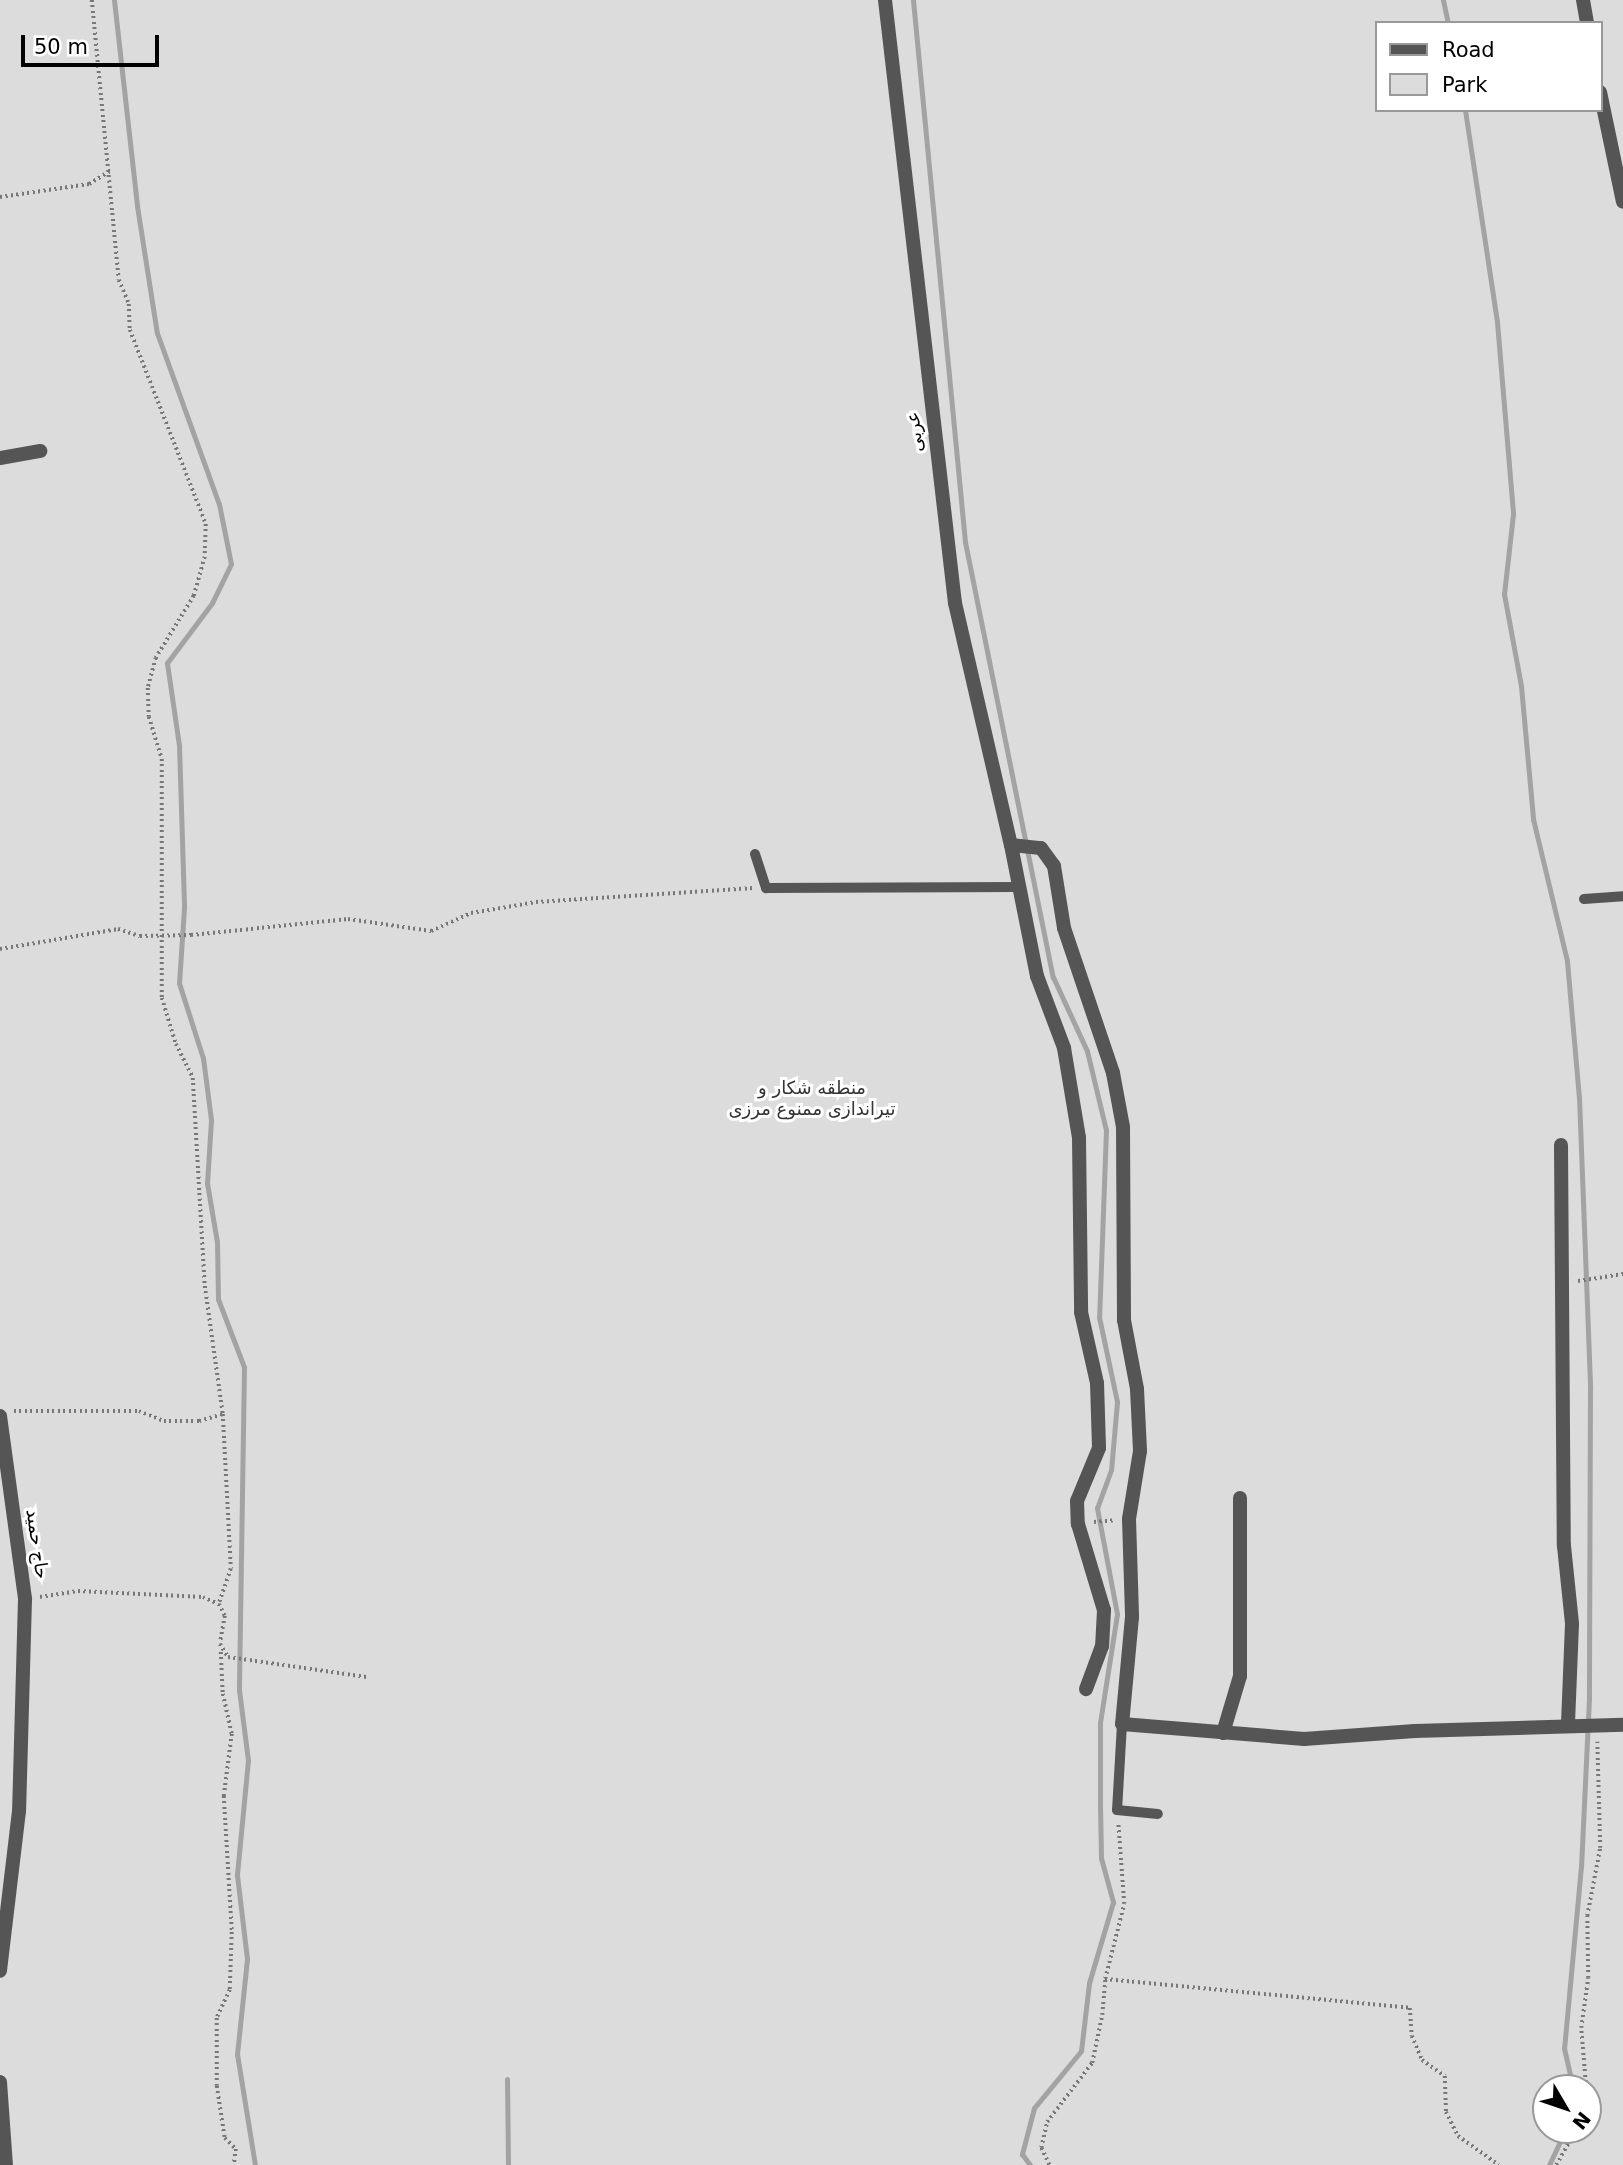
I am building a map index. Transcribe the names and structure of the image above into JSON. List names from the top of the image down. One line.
{"streets":{"street":["عربی","حاج حمید"]},"parks":["منطقه شکار و تیراندازی ممنوع مرزی"],"legend":["Road","Park"],"scale_bar":"50 m","north":"bottom right"}
